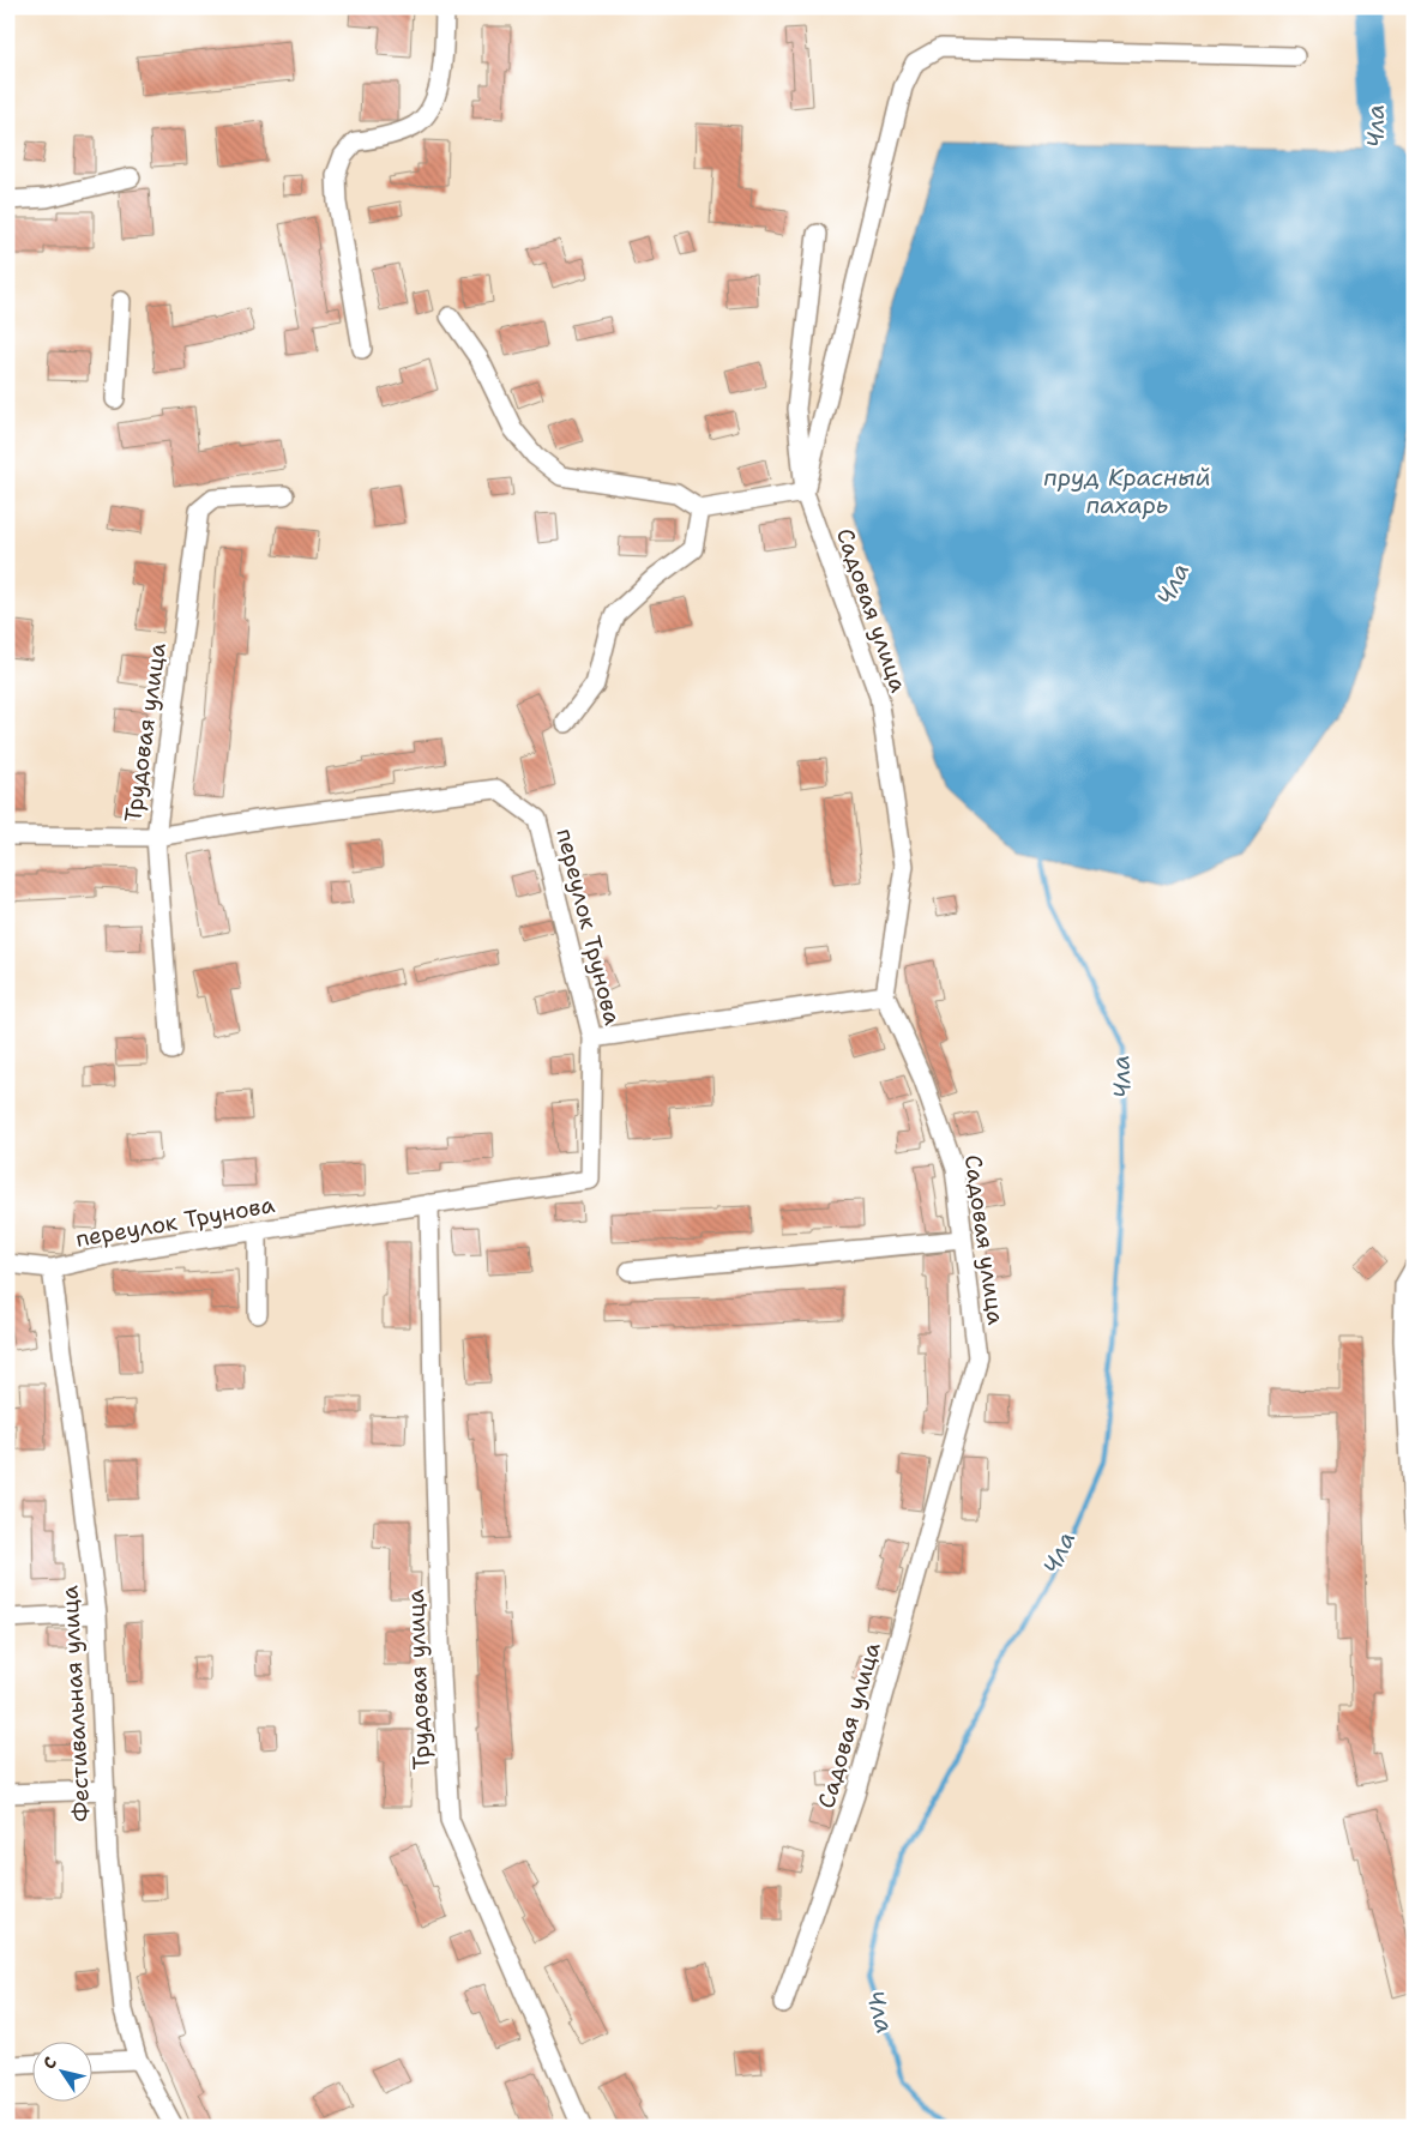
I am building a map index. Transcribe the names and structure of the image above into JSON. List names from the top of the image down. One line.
{"streets":{"street":["Садовая улица","Трудовая улица","переулок Трунова","Фестивальная улица"]},"crossings":[["Трудовая улица","переулок Трунова"],["переулок Трунова","Фестивальная улица"]],"water":["Чла","пруд Красный пахарь"],"north":"top left"}
